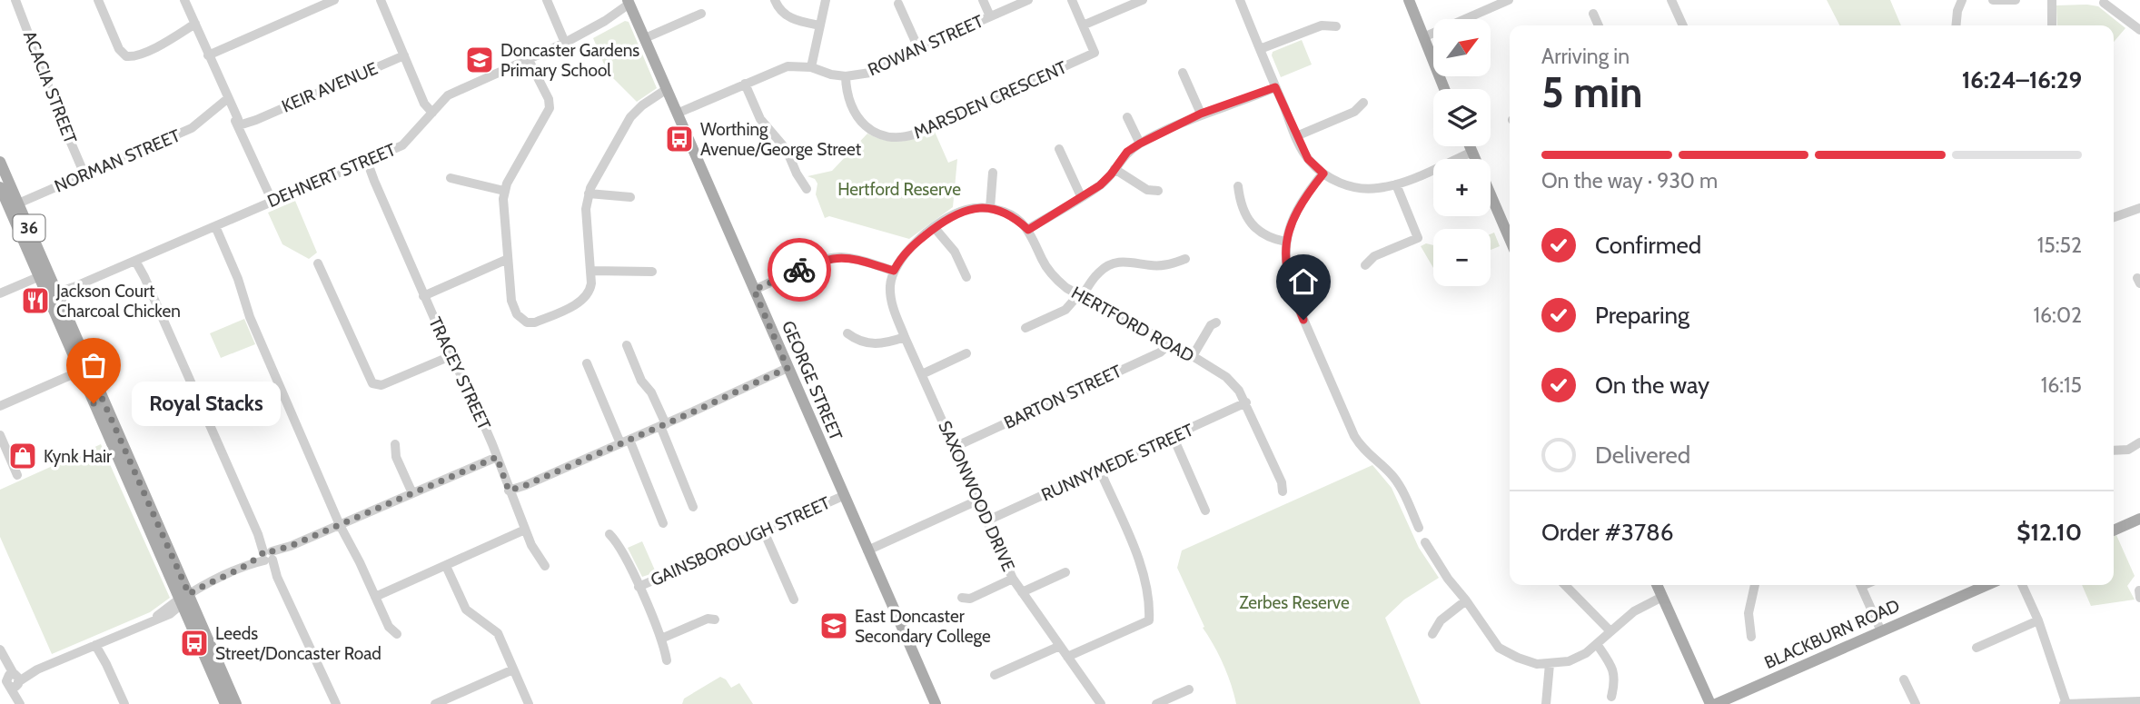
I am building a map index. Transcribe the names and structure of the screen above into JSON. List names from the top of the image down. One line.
{"streets":{"main road":["36","GEORGE STREET","BLACKBURN ROAD"],"street":["ROWAN STREET","ACACIA STREET","KEIR AVENUE","MARSDEN CRESCENT","NORMAN STREET","DEHNERT STREET","HERTFORD ROAD","TRACEY STREET","BARTON STREET","RUNNYMEDE STREET","SAXONWOOD DRIVE","GAINSBOROUGH STREET"]},"crossings":[["ROWAN STREET","MARSDEN CRESCENT"],["ROWAN STREET","GEORGE STREET"],["ACACIA STREET","NORMAN STREET"],["NORMAN STREET","36"],["DEHNERT STREET","36"],["DEHNERT STREET","TRACEY STREET"],["DEHNERT STREET","GEORGE STREET"],["HERTFORD ROAD","BARTON STREET"],["HERTFORD ROAD","RUNNYMEDE STREET"],["GEORGE STREET","GAINSBOROUGH STREET"],["BARTON STREET","SAXONWOOD DRIVE"],["RUNNYMEDE STREET","SAXONWOOD DRIVE"]],"parks":["Hertford Reserve","Zerbes Reserve"],"places":{"school or university":["Doncaster Gardens Primary School","East Doncaster Secondary College"],"bus stop":["Worthing Avenue/George Street","Leeds Street/Doncaster Road"],"restaurant":["Jackson Court Charcoal Chicken"],"other":["Royal Stacks"],"shop":["Kynk Hair"]},"north":"top right","page":{"map_buttons":["+","−"],"heading":["5 min","Arriving in","16:24–16:29"],"panel":["Order #3786","$12.10"],"bar":"On the way · 930 m","list":[["Confirmed","15:52"],["Preparing","16:02"],["On the way","16:15"],"Delivered"],"bubble":"Royal Stacks"}}
